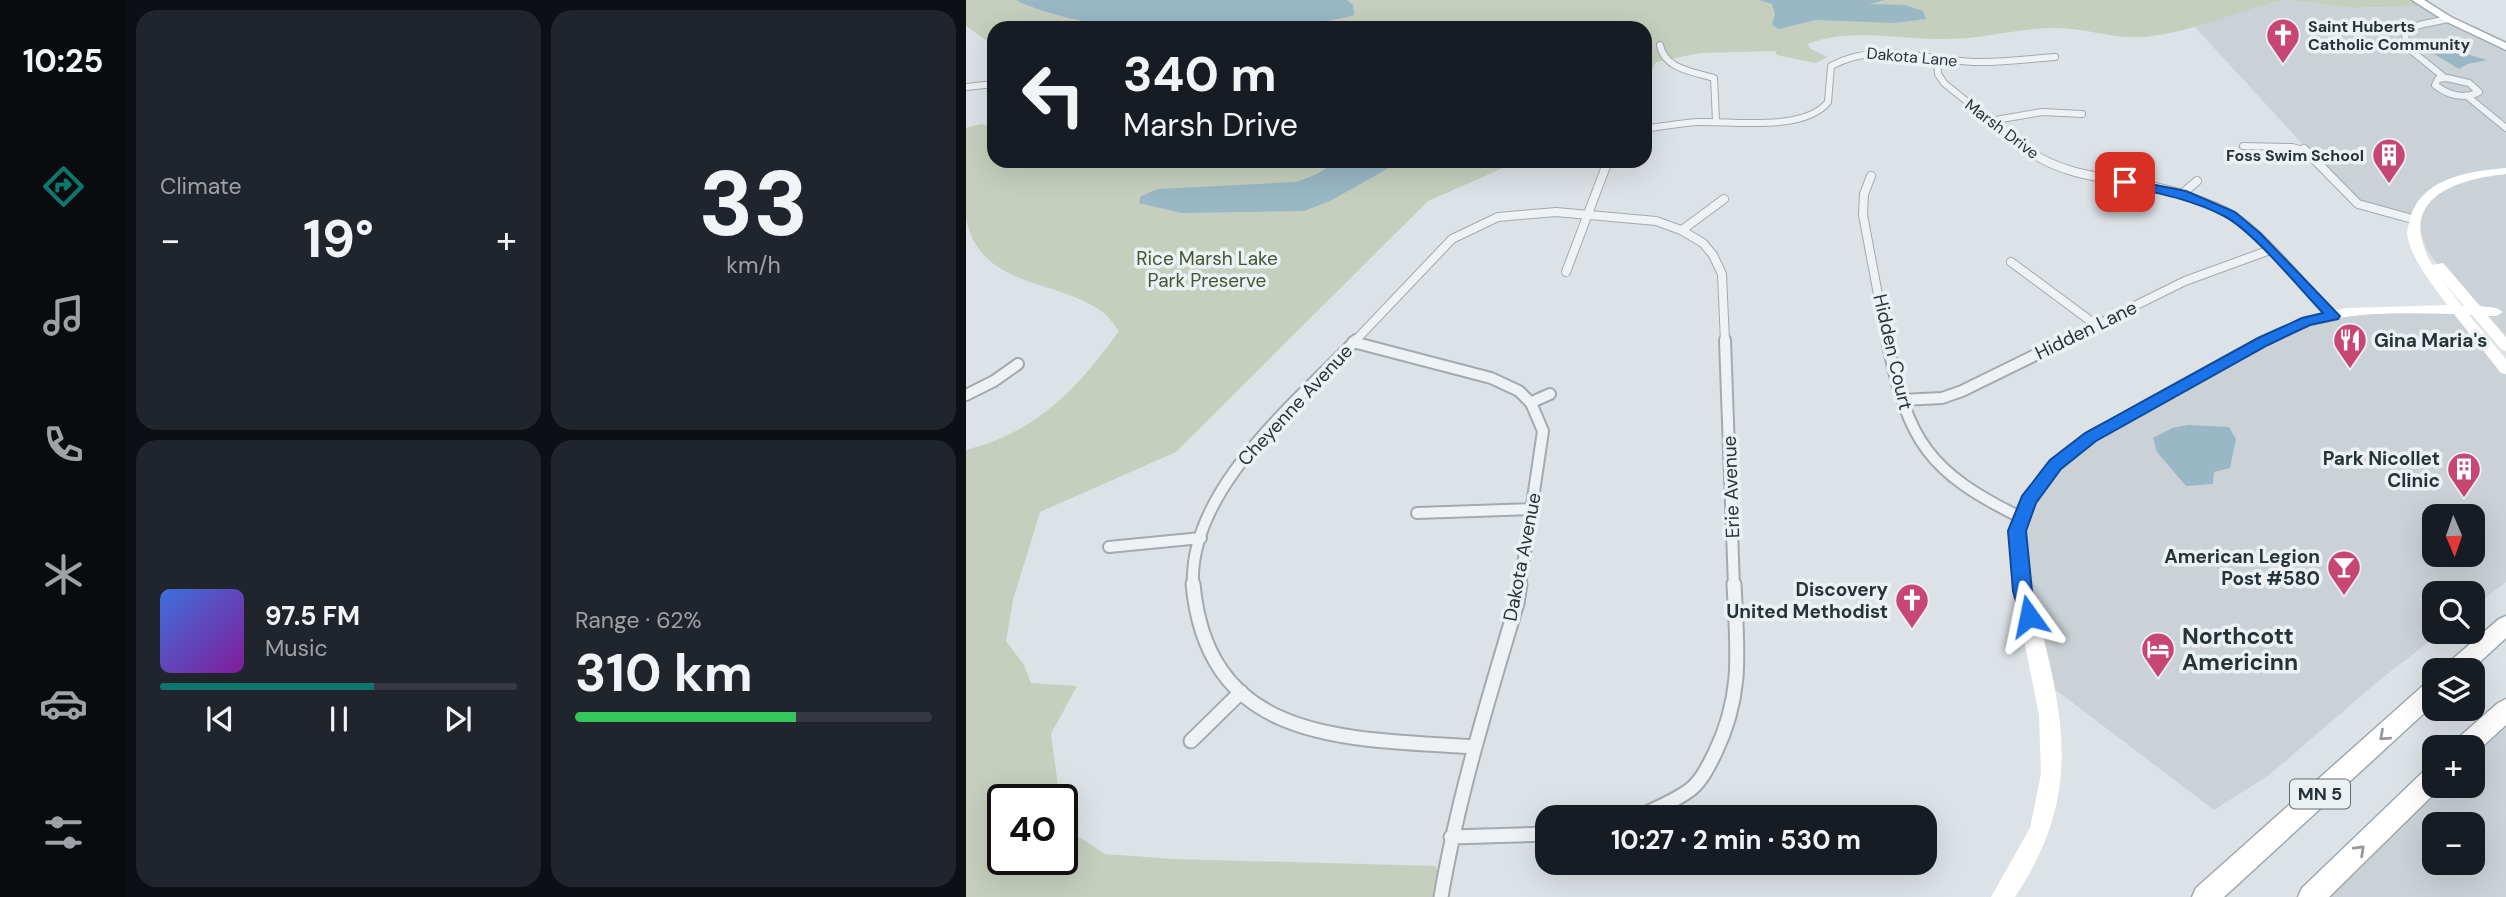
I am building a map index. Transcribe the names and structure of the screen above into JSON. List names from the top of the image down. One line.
{"streets":{"main road":["MN 5"],"street":["Dakota Lane","Marsh Drive","Hidden Lane","Hidden Court","Cheyenne Avenue","Erie Avenue","Dakota Avenue"]},"crossings":[["Dakota Lane","Marsh Drive"],["Marsh Drive","Hidden Lane"],["Hidden Lane","Hidden Court"],["Cheyenne Avenue","Erie Avenue"],["Cheyenne Avenue","Dakota Avenue"]],"parks":["Rice Marsh Lake Park Preserve"],"places":{"church":["Saint Huberts Catholic Community","Discovery United Methodist"],"building":["Foss Swim School","Park Nicollet Clinic"],"restaurant":["Gina Maria's"],"bar":["American Legion Post #580"],"hotel":["Northcott Americinn"]},"north":"bottom","page":{"tabs":"10:25","tile":["Climate",["33","km/h"],["Range · 62%","310 km"]],"turn":["340 m","Marsh Drive"],"heat":["−","19°","+"],"map_buttons":["+","−"],"song":["97.5 FM","Music"],"limit":"40","trip":"10:27 · 2 min · 530 m"}}
